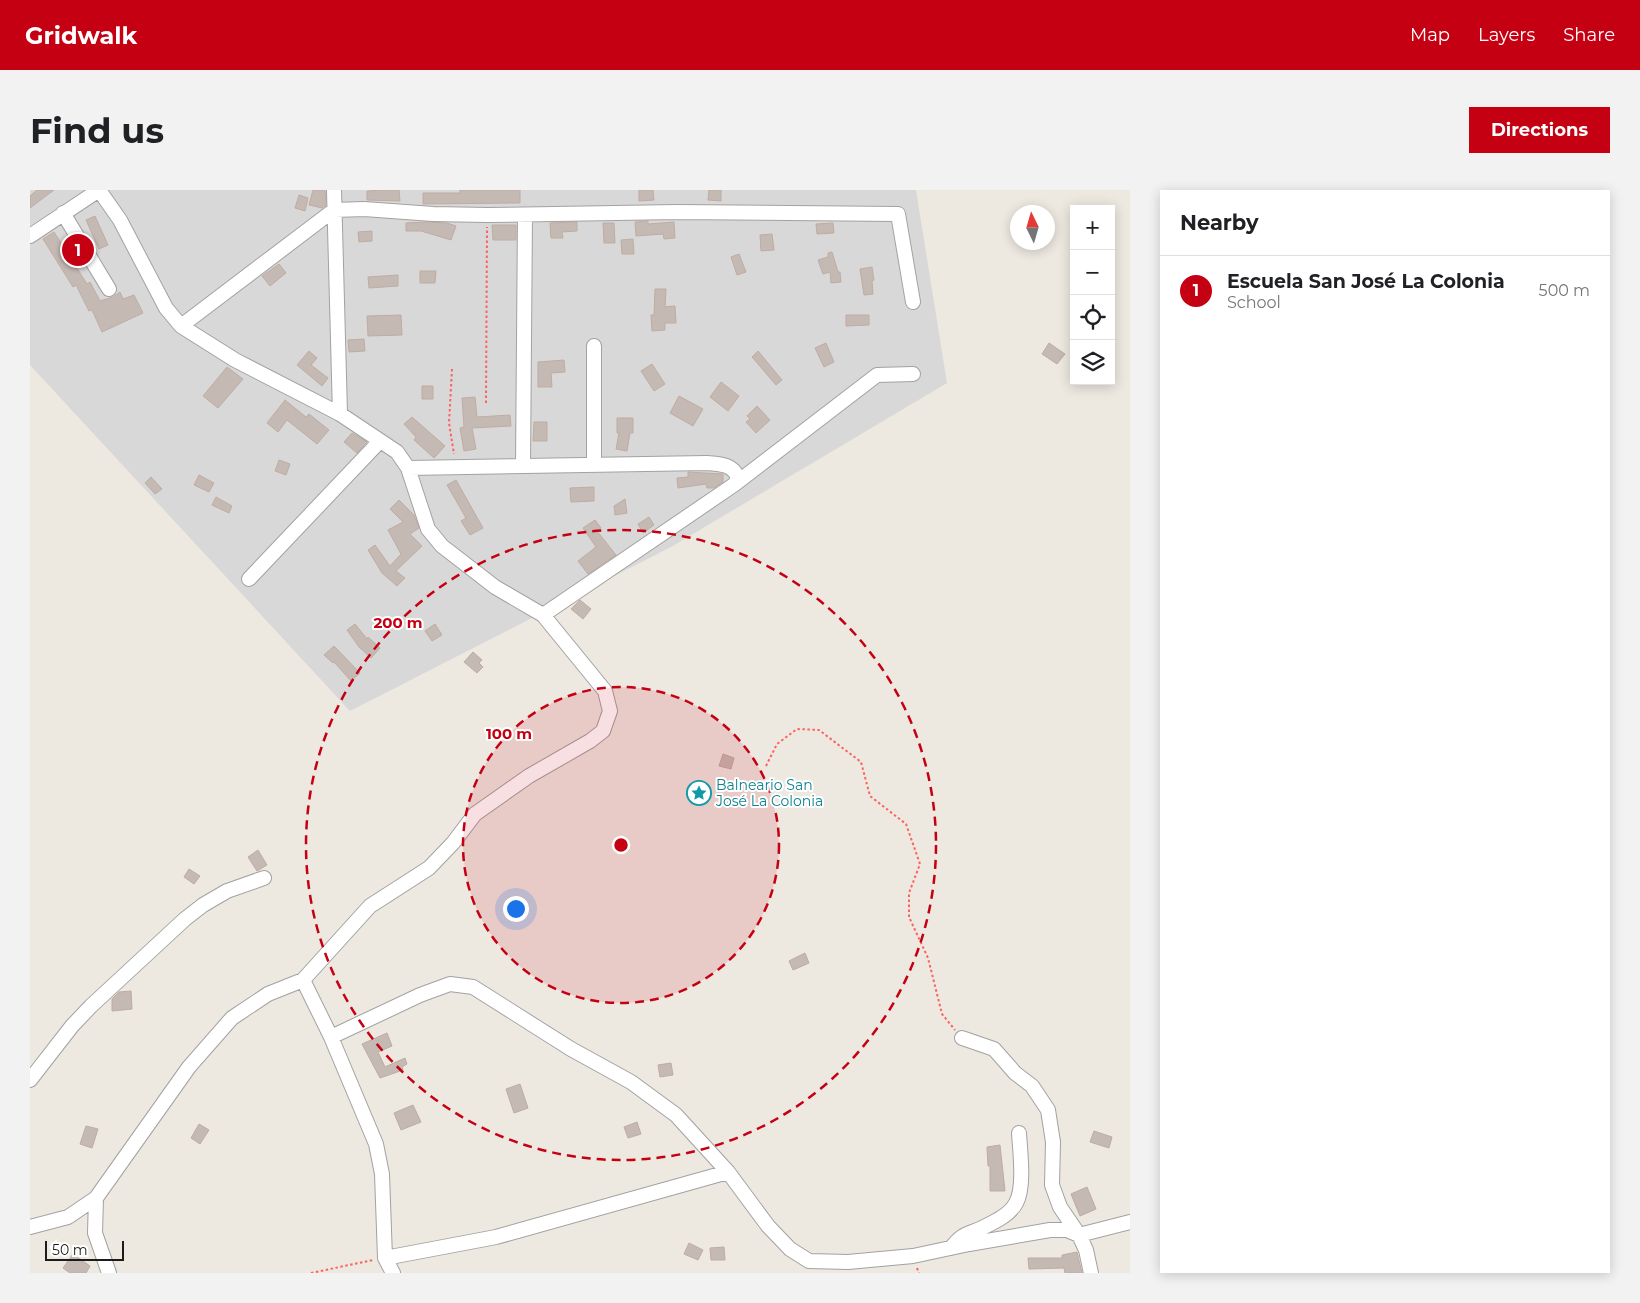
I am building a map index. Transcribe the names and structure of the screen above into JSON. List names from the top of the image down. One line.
{"places":{"place":["Balneario San José La Colonia"]},"scale_bar":"50 m","north":"top","page":{"header":"Gridwalk","nav":["Map","Layers","Share"],"buttons":"Directions","title":"Find us","heading":"Nearby","map_buttons":["+","−"],"pins":"1","list":[{"mark":"1","name":"Escuela San José La Colonia","note":"School","value":"500 m"}],"scale":"50 m"},"rings":["200 m","100 m"]}
